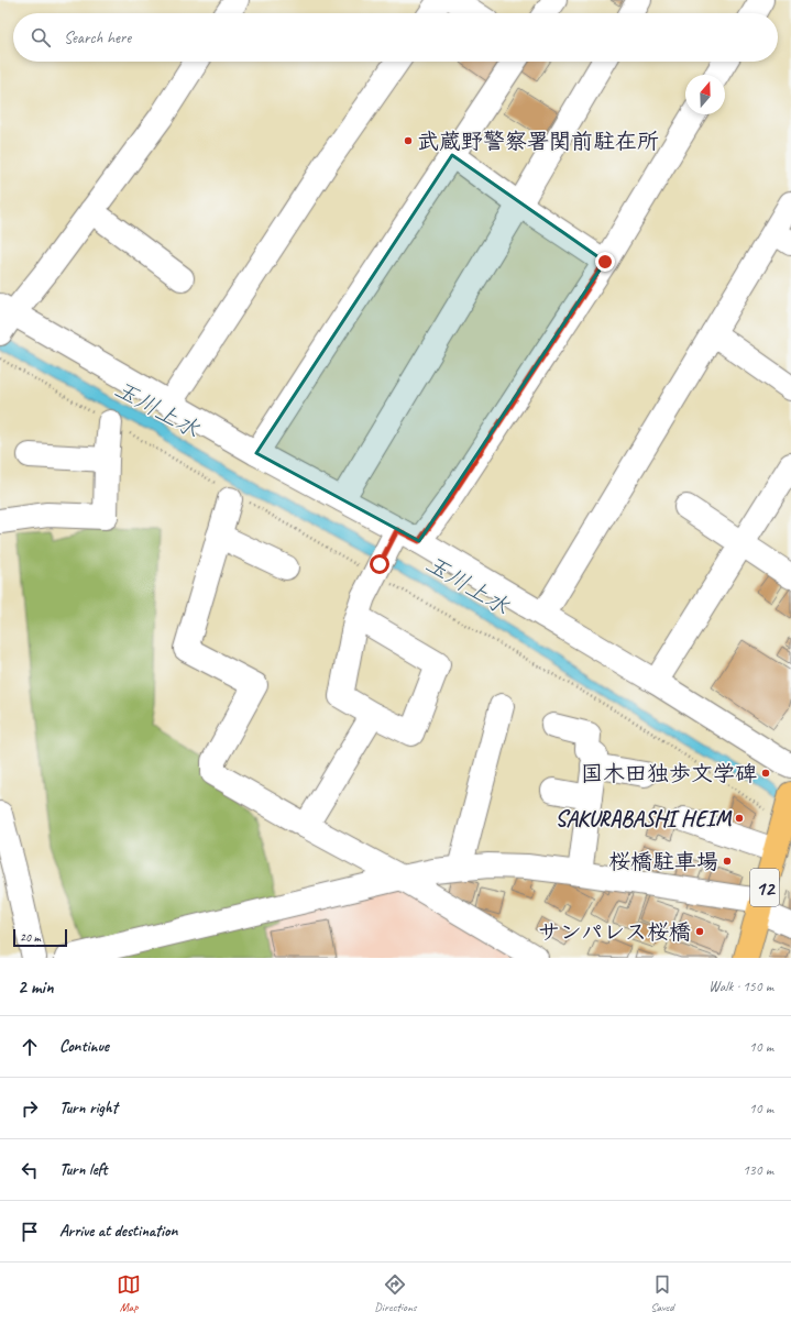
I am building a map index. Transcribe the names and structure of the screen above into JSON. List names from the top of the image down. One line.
{"streets":{"main road":["12"]},"water":["玉川上水"],"places":["武蔵野警察署関前駐在所","国木田独歩文学碑","SAKURABASHI HEIM","桜橋駐車場","サンパレス桜橋"],"scale_bar":"20 m","north":"top","page":{"search":"Search here","scale":"20 m","heading":["2 min","Walk · 150 m"],"list":[["Continue","10 m"],["Turn right","10 m"],["Turn left","130 m"],"Arrive at destination"],"nav":["Map","Directions","Saved"]}}
